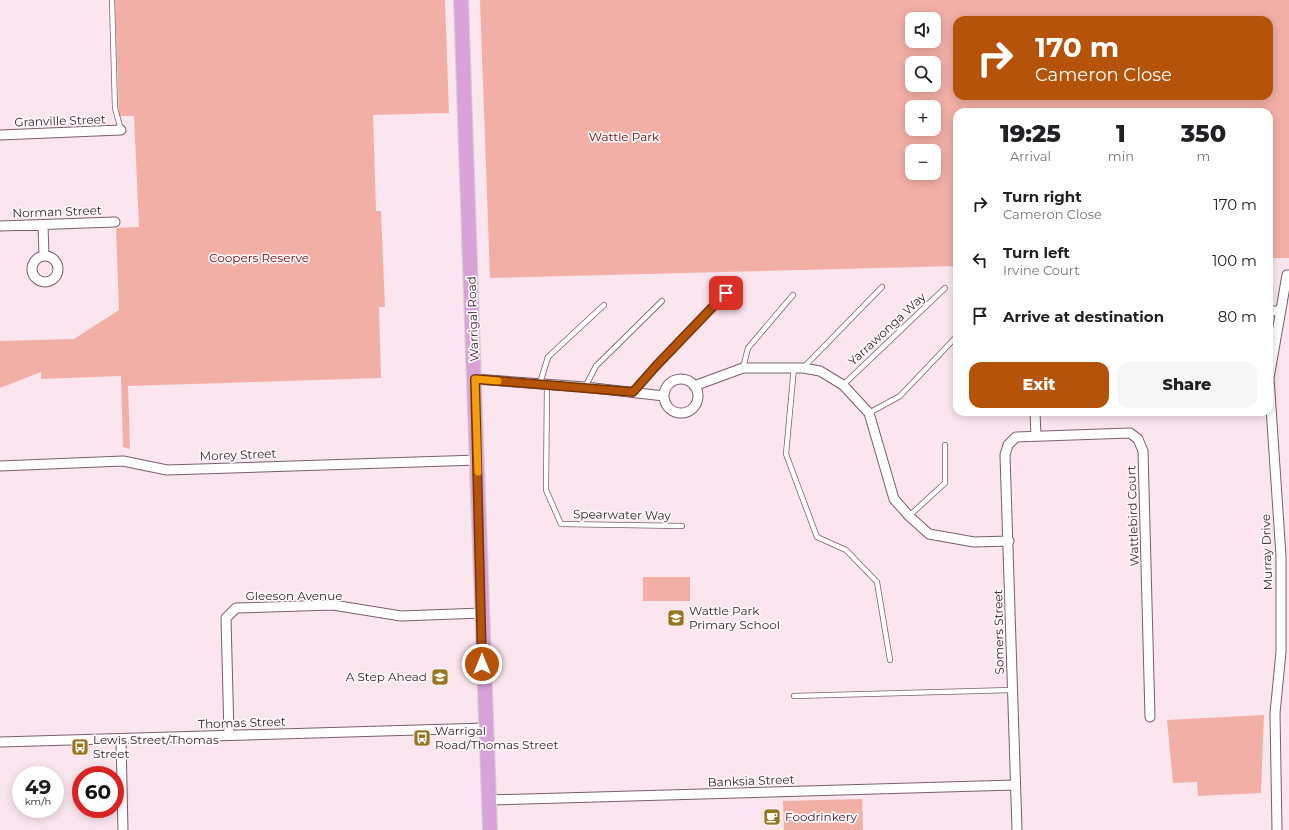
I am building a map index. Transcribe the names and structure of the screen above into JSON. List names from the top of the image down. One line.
{"streets":{"main road":["Warrigal Road"],"street":["Granville Street","Norman Street","Morey Street","Wattlebird Court","Murray Drive","Gleeson Avenue","Somers Street","Thomas Street","Banksia Street"],"lane":["Yarrawonga Way","Spearwater Way"]},"crossings":[["Warrigal Road","Morey Street"],["Warrigal Road","Gleeson Avenue"],["Warrigal Road","Thomas Street"],["Warrigal Road","Banksia Street"],["Wattlebird Court","Somers Street"],["Gleeson Avenue","Thomas Street"],["Somers Street","Banksia Street"]],"parks":["Wattle Park","Coopers Reserve"],"places":{"school or university":["Wattle Park Primary School","A Step Ahead"],"bus stop":["Warrigal Road/Thomas Street","Lewis Street/Thomas Street"],"cafe":["Foodrinkery"]},"page":{"map_buttons":["+","−"],"turn":["170 m","Cameron Close"],"eta":["19:25","Arrival","1","min","350","m"],"list":[{"name":"Turn right","note":"Cameron Close","value":"170 m"},{"name":"Turn left","note":"Irvine Court","value":"100 m"},{"name":"Arrive at destination","value":"80 m"}],"buttons":["Exit","Share"],"speed":"49 km/h","limit":"60"}}
